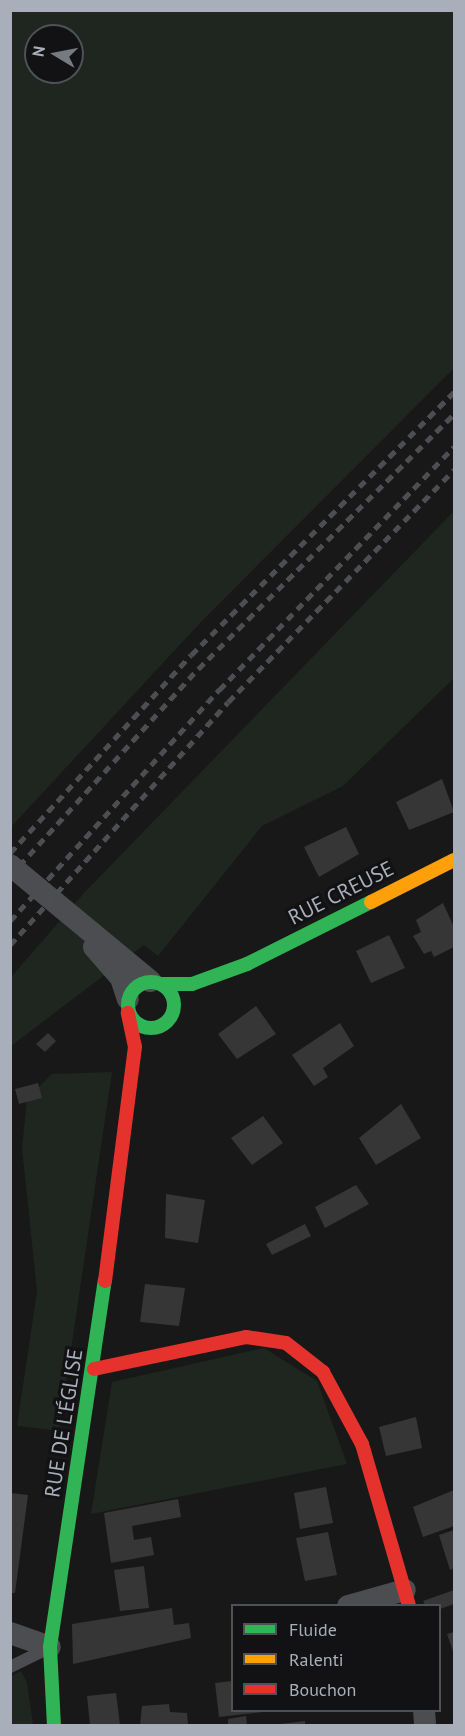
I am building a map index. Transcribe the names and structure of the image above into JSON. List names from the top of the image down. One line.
{"streets":{"street":["RUE CREUSE","RUE DE L'ÉGLISE"]},"crossings":[["RUE CREUSE","RUE DE L'ÉGLISE"]],"legend":["Fluide","Ralenti","Bouchon"],"north":"left"}
